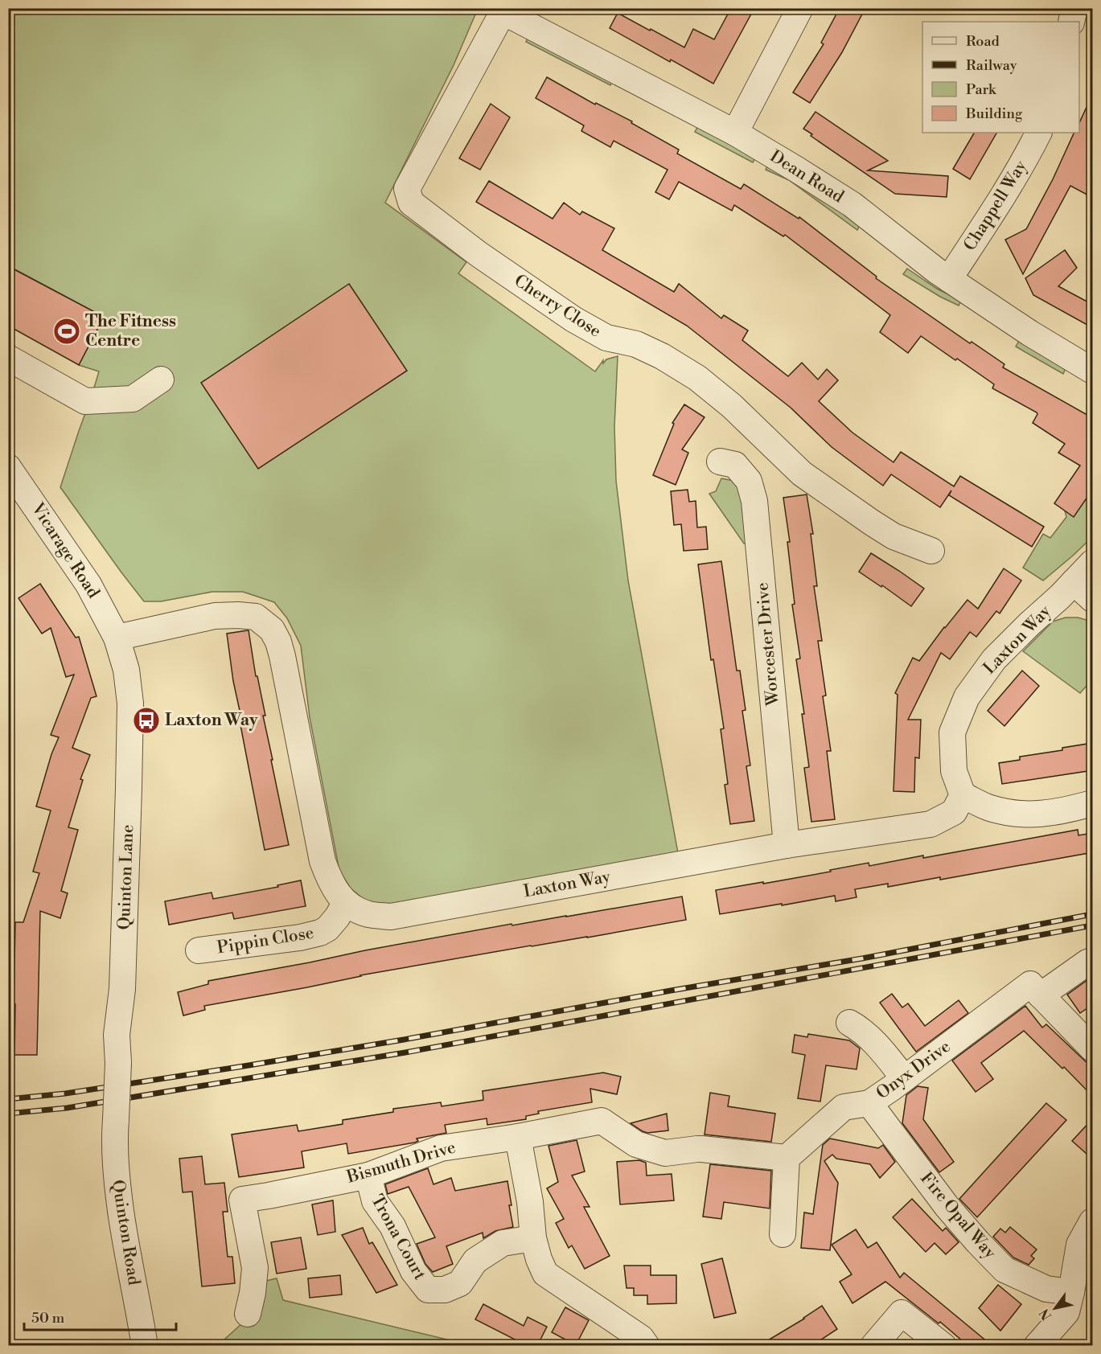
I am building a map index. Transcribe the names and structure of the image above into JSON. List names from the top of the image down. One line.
{"streets":{"street":["Dean Road","Chappell Way","Cherry Close","Vicarage Road","Laxton Way","Worcester Drive","Quinton Lane","Pippin Close","Onyx Drive","Bismuth Drive","Fire Opal Way","Quinton Road","Trona Court"]},"crossings":[["Dean Road","Chappell Way"],["Dean Road","Cherry Close"],["Vicarage Road","Laxton Way"],["Vicarage Road","Quinton Lane"],["Laxton Way","Worcester Drive"],["Laxton Way","Quinton Lane"],["Laxton Way","Pippin Close"],["Quinton Lane","Quinton Road"],["Onyx Drive","Bismuth Drive"],["Onyx Drive","Fire Opal Way"],["Bismuth Drive","Trona Court"]],"places":{"sports":["The Fitness Centre"],"bus stop":["Laxton Way"]},"legend":["Road","Railway","Park","Building"],"scale_bar":"50 m","north":"bottom left"}
